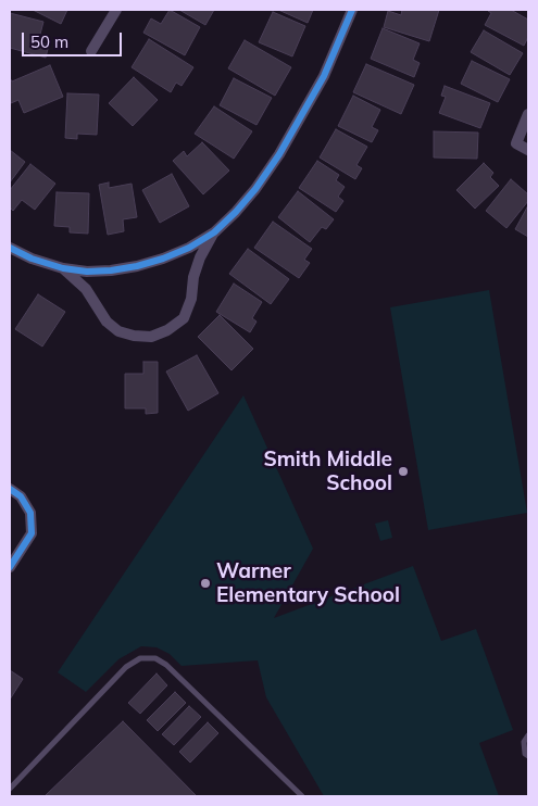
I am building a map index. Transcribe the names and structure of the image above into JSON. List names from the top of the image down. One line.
{"places":["Smith Middle School","Warner Elementary School"],"scale_bar":"50 m"}
